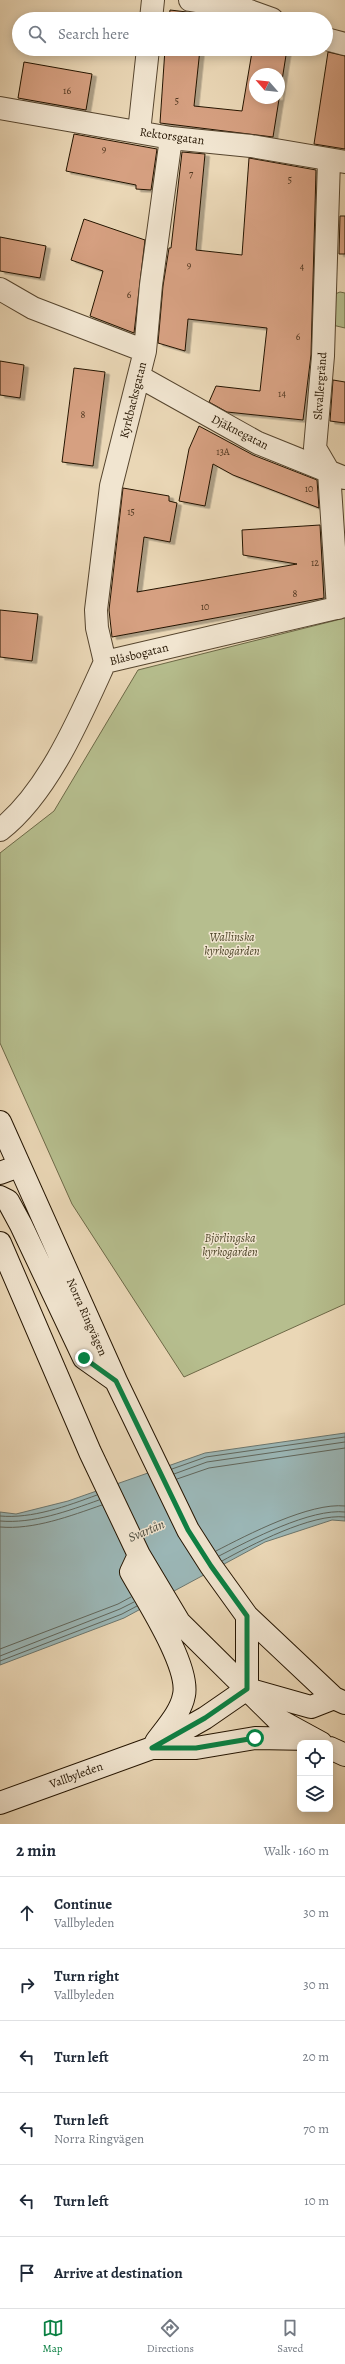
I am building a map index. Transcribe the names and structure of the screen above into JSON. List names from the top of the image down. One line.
{"streets":{"main road":["Rektorsgatan","Skvallergränd","Kyrkbacksgatan","Djäknegatan","Blåsbogatan","Norra Ringvägen","Vallbyleden"]},"crossings":[["Rektorsgatan","Skvallergränd"],["Rektorsgatan","Kyrkbacksgatan"],["Skvallergränd","Djäknegatan"],["Skvallergränd","Blåsbogatan"],["Kyrkbacksgatan","Djäknegatan"],["Kyrkbacksgatan","Blåsbogatan"]],"water":["Svartån"],"parks":["Wallinska kyrkogården","Björlingska kyrkogården"],"house_numbers":["16","5","9","7","5","9","4","6","6","14","8","13A","10","15","12","8","10"],"north":"top left","page":{"search":"Search here","heading":["2 min","Walk · 160 m"],"list":[["Continue","Vallbyleden","30 m"],["Turn right","Vallbyleden","30 m"],["Turn left","20 m"],["Turn left","Norra Ringvägen","70 m"],["Turn left","10 m"],"Arrive at destination"],"nav":["Map","Directions","Saved"]}}
